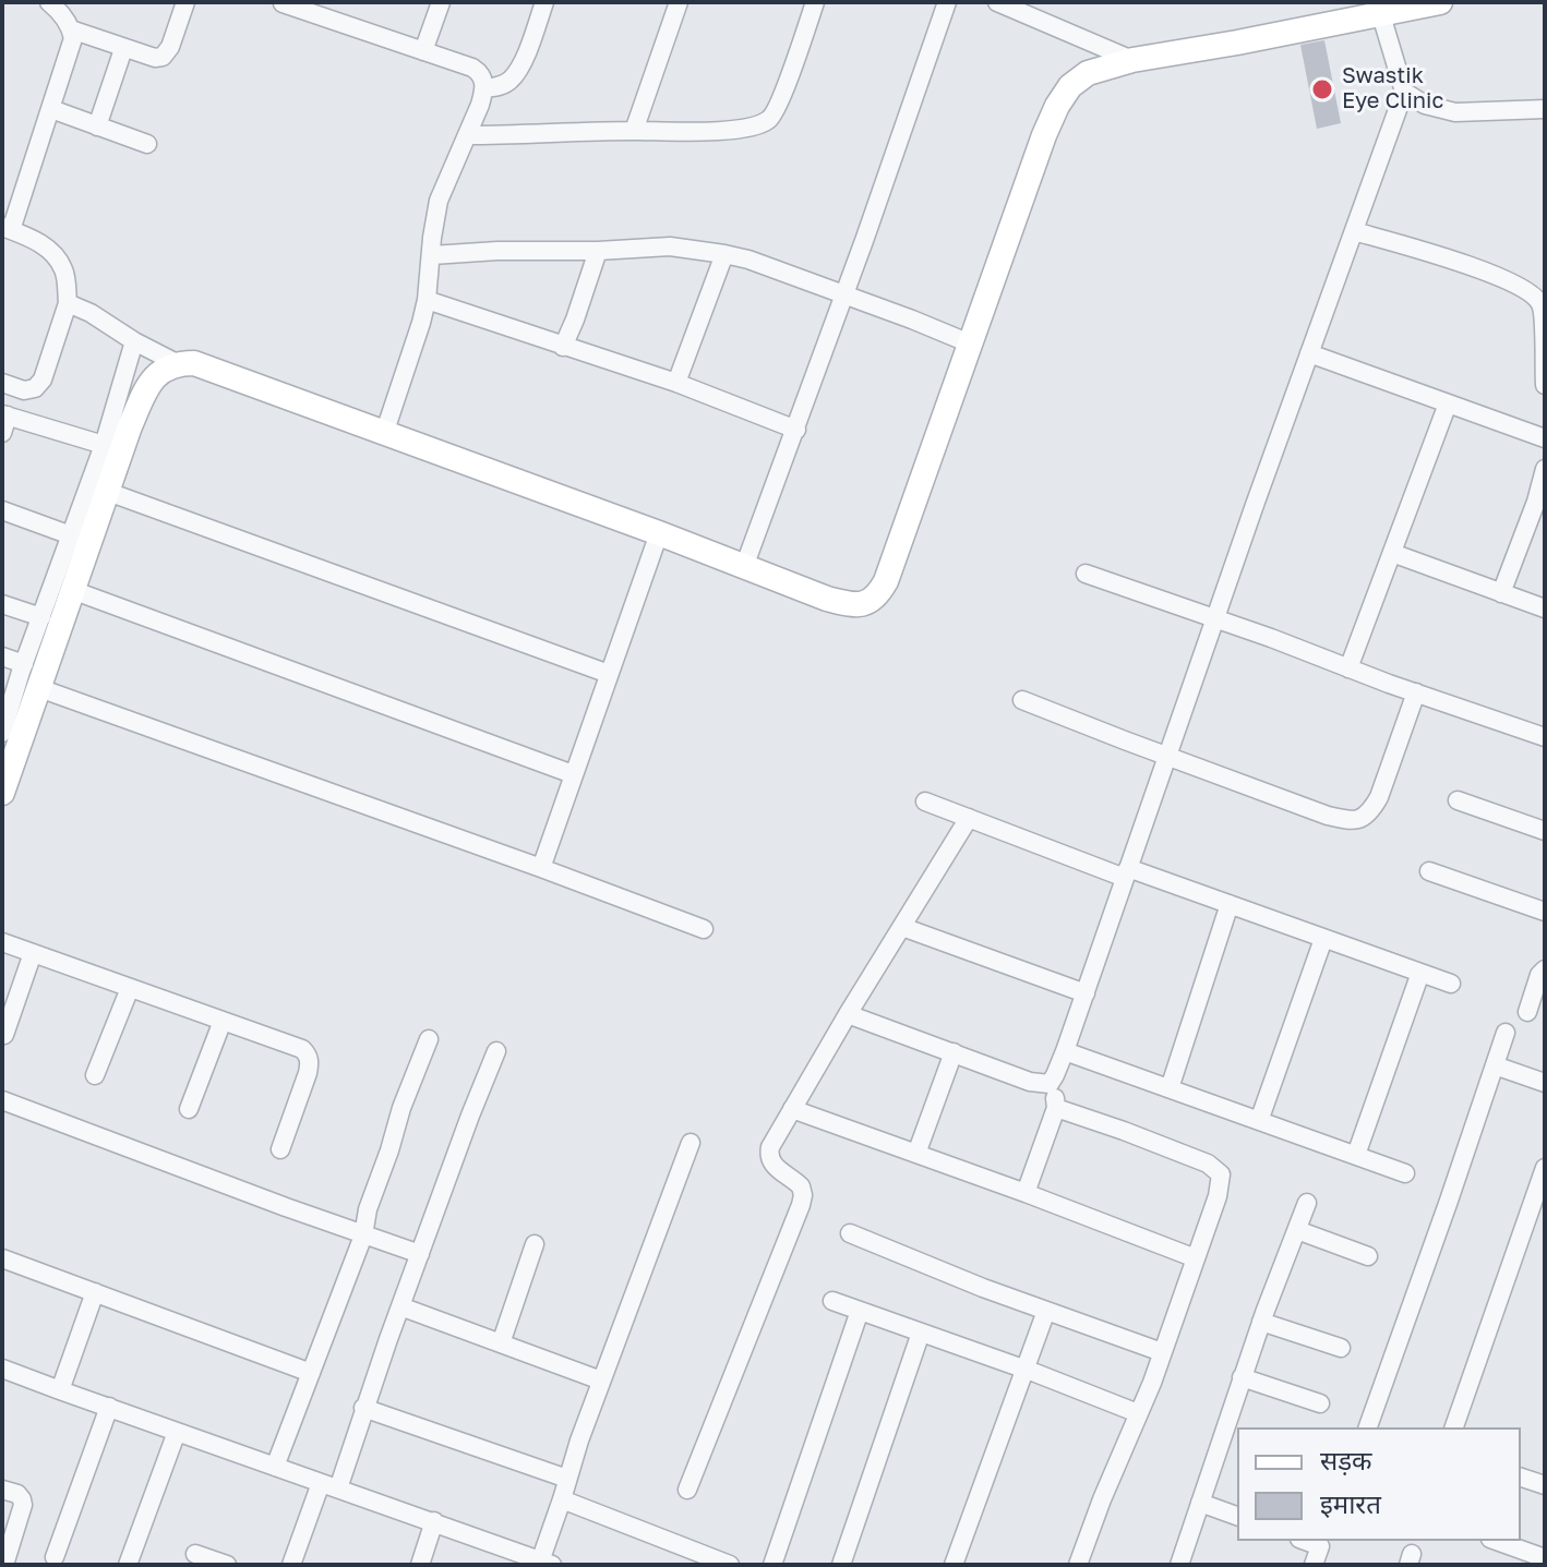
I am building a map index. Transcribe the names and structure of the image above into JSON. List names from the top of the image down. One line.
{"places":["Swastik Eye Clinic"],"legend":["सड़क","इमारत"]}
